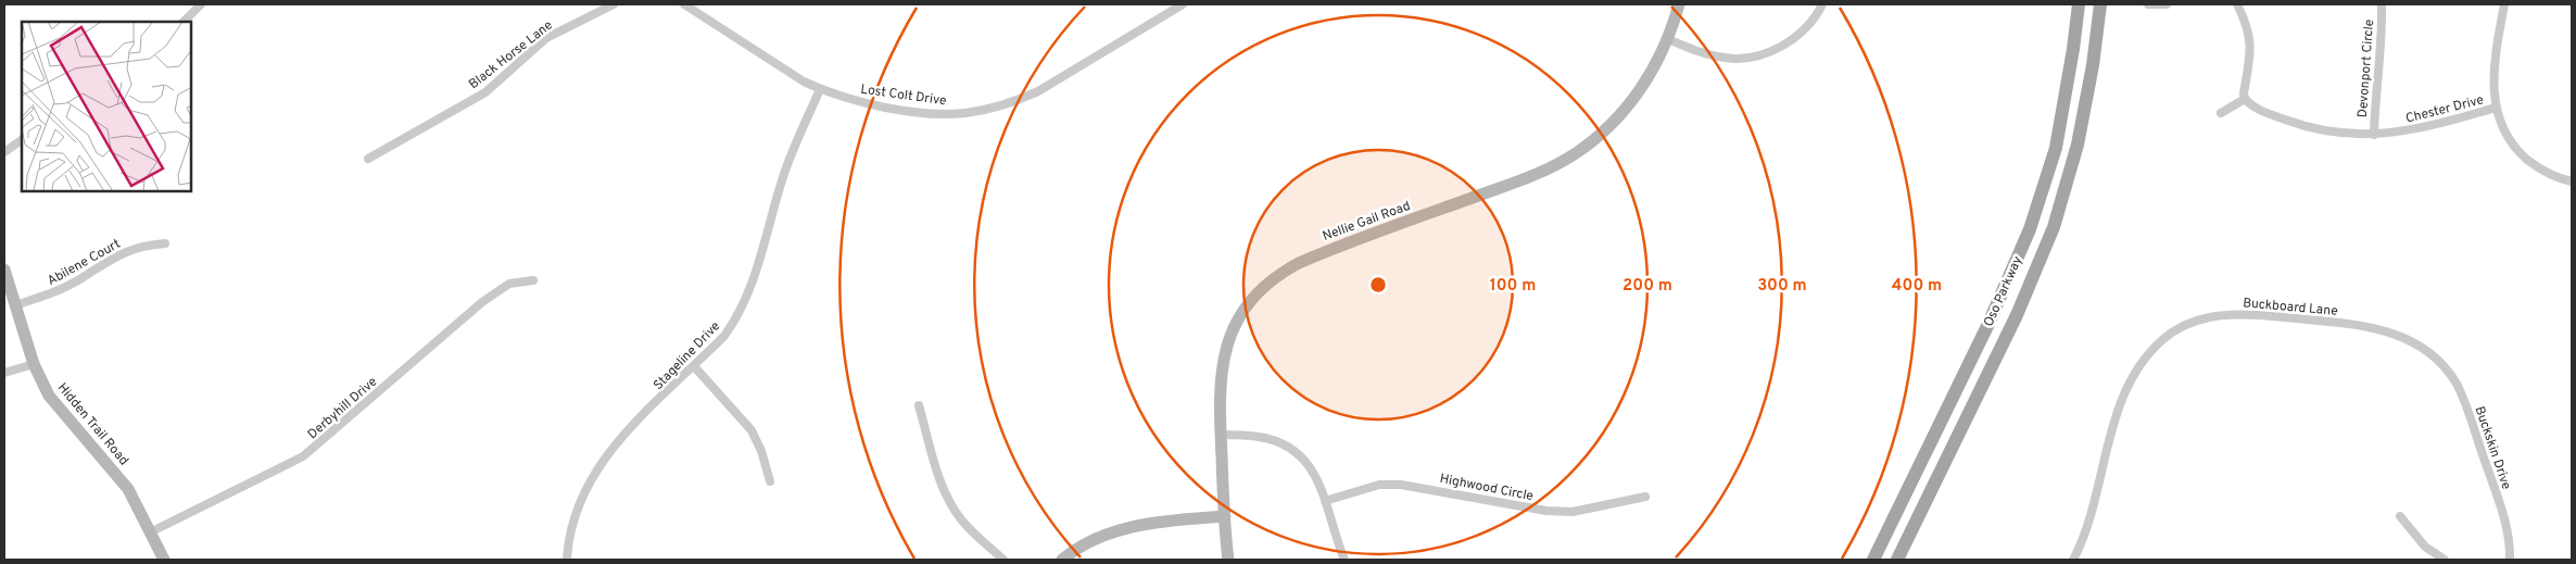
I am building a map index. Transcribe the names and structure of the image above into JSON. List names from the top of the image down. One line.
{"streets":{"main road":["Oso Parkway"],"street":["Black Horse Lane","Devonport Circle","Lost Colt Drive","Chester Drive","Nellie Gail Road","Abilene Court","Buckboard Lane","Stageline Drive","Derbyhill Drive","Hidden Trail Road","Buckskin Drive","Highwood Circle"]},"crossings":[["Devonport Circle","Chester Drive"],["Lost Colt Drive","Stageline Drive"],["Abilene Court","Hidden Trail Road"],["Buckboard Lane","Buckskin Drive"],["Derbyhill Drive","Hidden Trail Road"]],"rings":["100 m","200 m","300 m","400 m"]}
